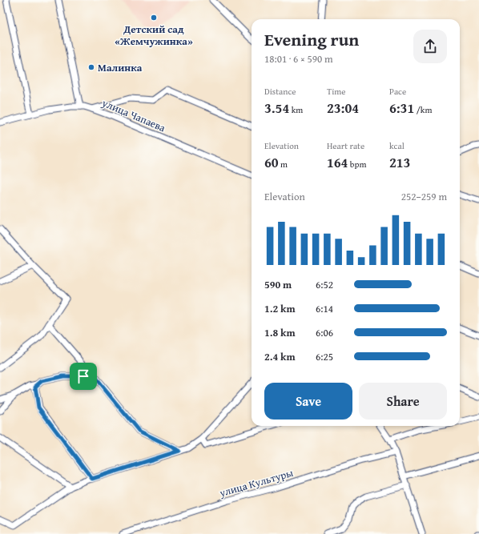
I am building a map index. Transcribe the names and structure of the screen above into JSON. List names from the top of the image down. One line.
{"streets":{"street":["улица Чапаева","улица Культуры"]},"places":["Детский сад «Жемчужинка»","Малинка"],"page":{"heading":["Evening run","18:01 · 6 × 590 m"],"stats":[["Distance","3.54 km"],["Time","23:04"],["Pace","6:31 /km"],["Elevation","60 m"],["Heart rate","164 bpm"],["kcal","213"]],"chart":["Elevation","252–259 m"],"list":[{"name":"590 m","note":"6:52"},{"name":"1.2 km","note":"6:14"},{"name":"1.8 km","note":"6:06"},{"name":"2.4 km","note":"6:25"}],"buttons":["Save","Share"]}}
